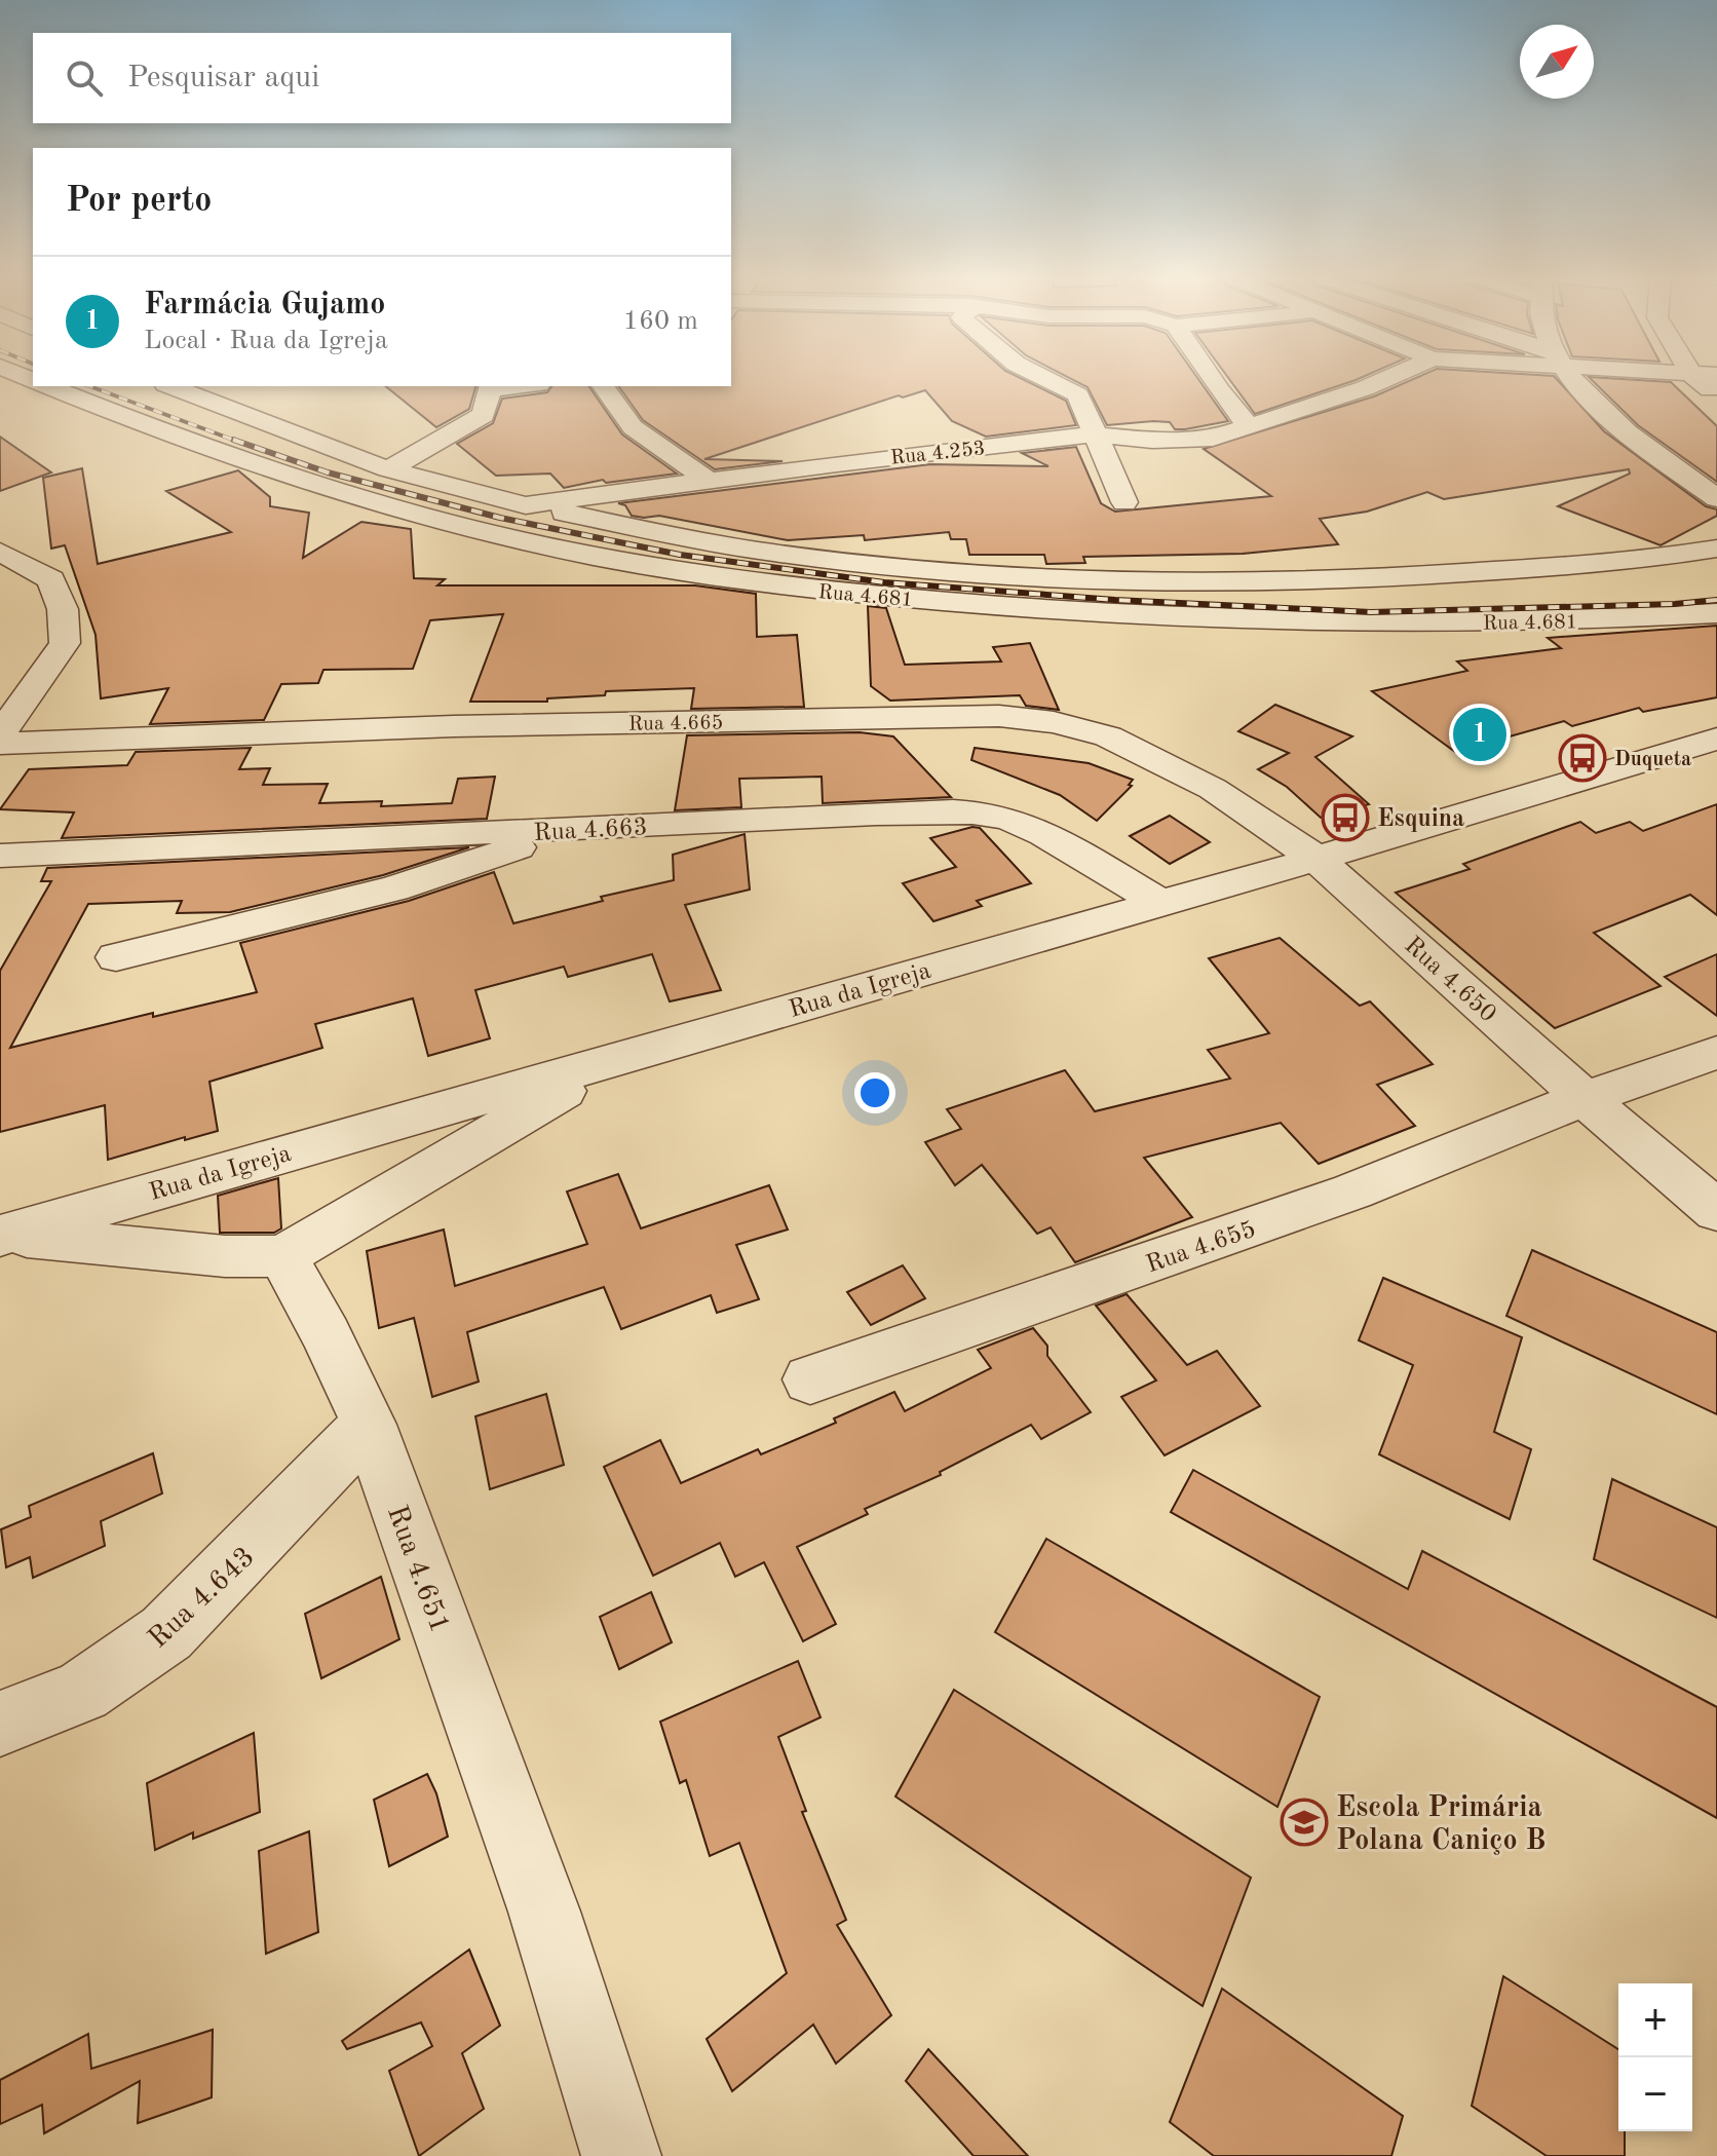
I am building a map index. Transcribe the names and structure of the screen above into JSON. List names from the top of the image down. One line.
{"streets":{"street":["Rua 4.253","Rua 4.681","Rua 4.665","Rua 4.663","Rua 4.650","Rua da Igreja","Rua 4.655","Rua 4.651","Rua 4.643"]},"crossings":[["Rua 4.665","Rua 4.650"],["Rua 4.665","Rua da Igreja"],["Rua 4.663","Rua da Igreja"],["Rua 4.650","Rua da Igreja"],["Rua 4.650","Rua 4.655"],["Rua 4.651","Rua 4.643"]],"places":{"bus stop":["Duqueta","Esquina"],"school or university":["Escola Primária Polana Caniço B"]},"north":"top right","page":{"search":"Pesquisar aqui","heading":"Por perto","list":[{"mark":"1","name":"Farmácia Gujamo","note":"Local · Rua da Igreja","value":"160 m"}],"pins":"1","map_buttons":["+","−"]}}
